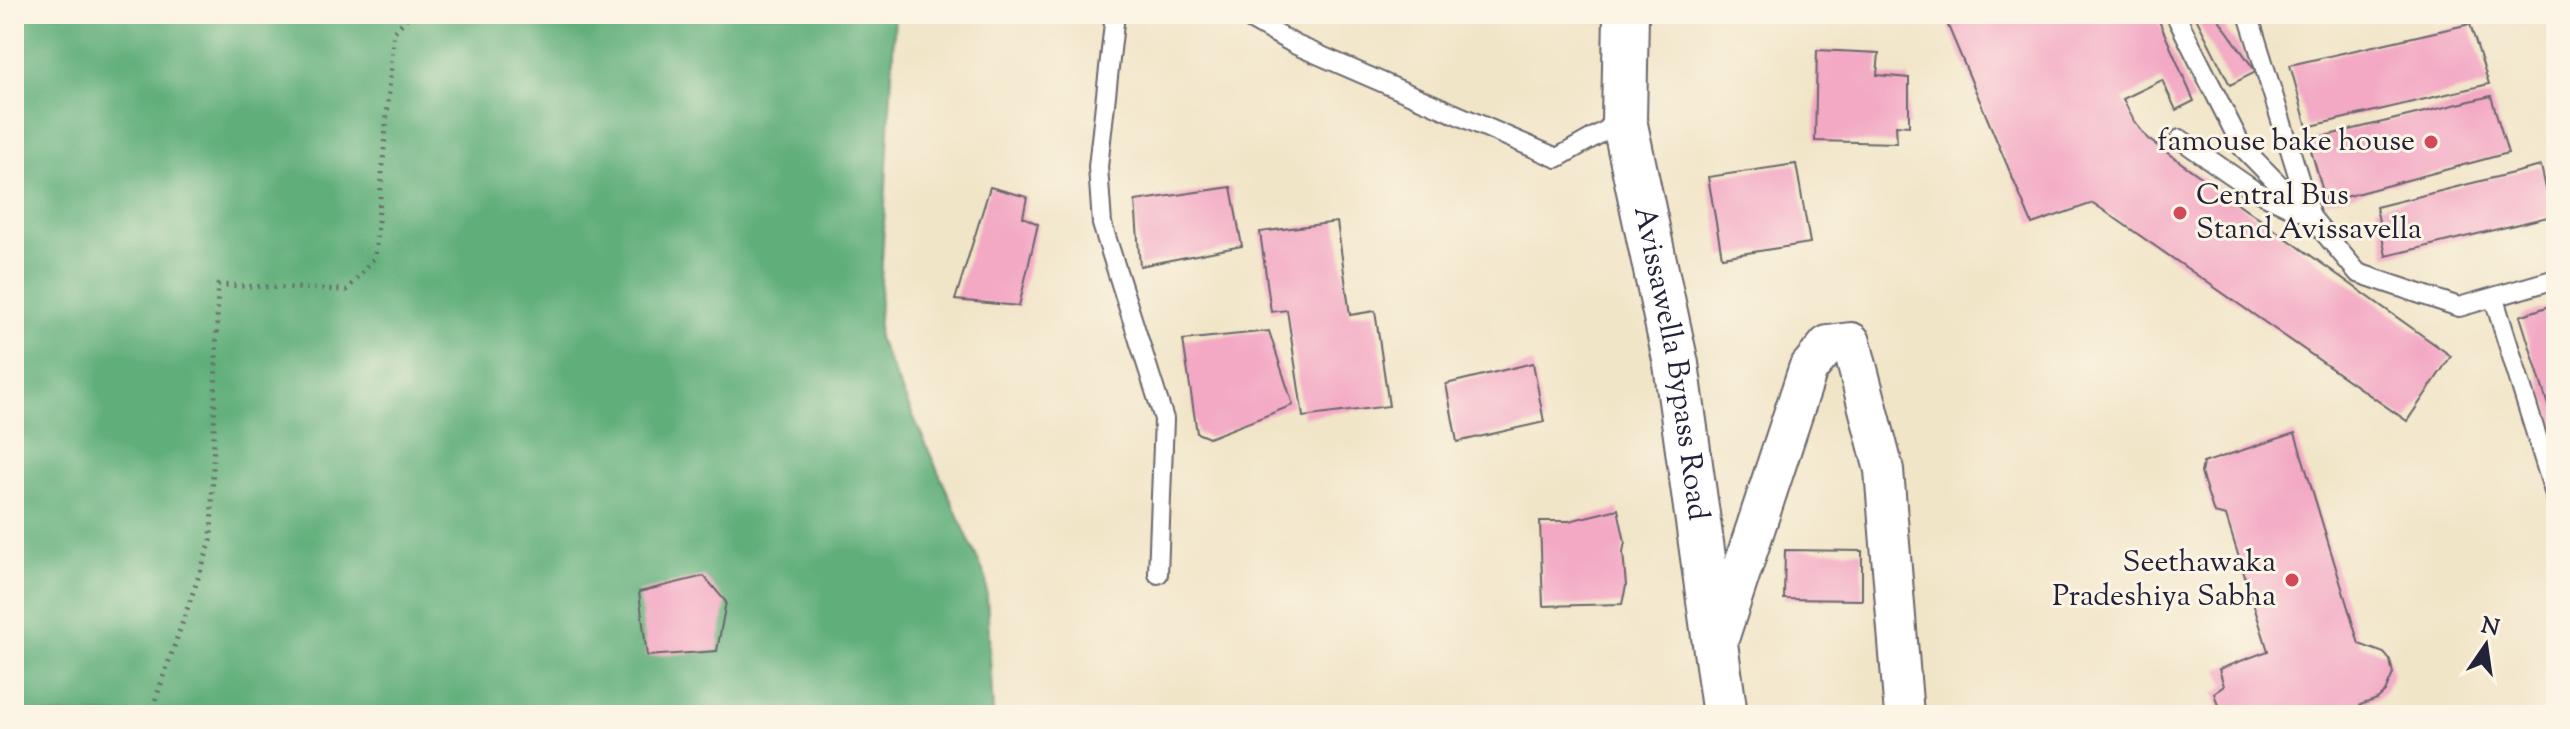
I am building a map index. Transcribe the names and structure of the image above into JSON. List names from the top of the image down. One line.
{"streets":{"main road":["Avissawella Bypass Road"]},"places":["famouse bake house","Central Bus Stand Avissavella","Seethawaka Pradeshiya Sabha"],"north":"top"}
